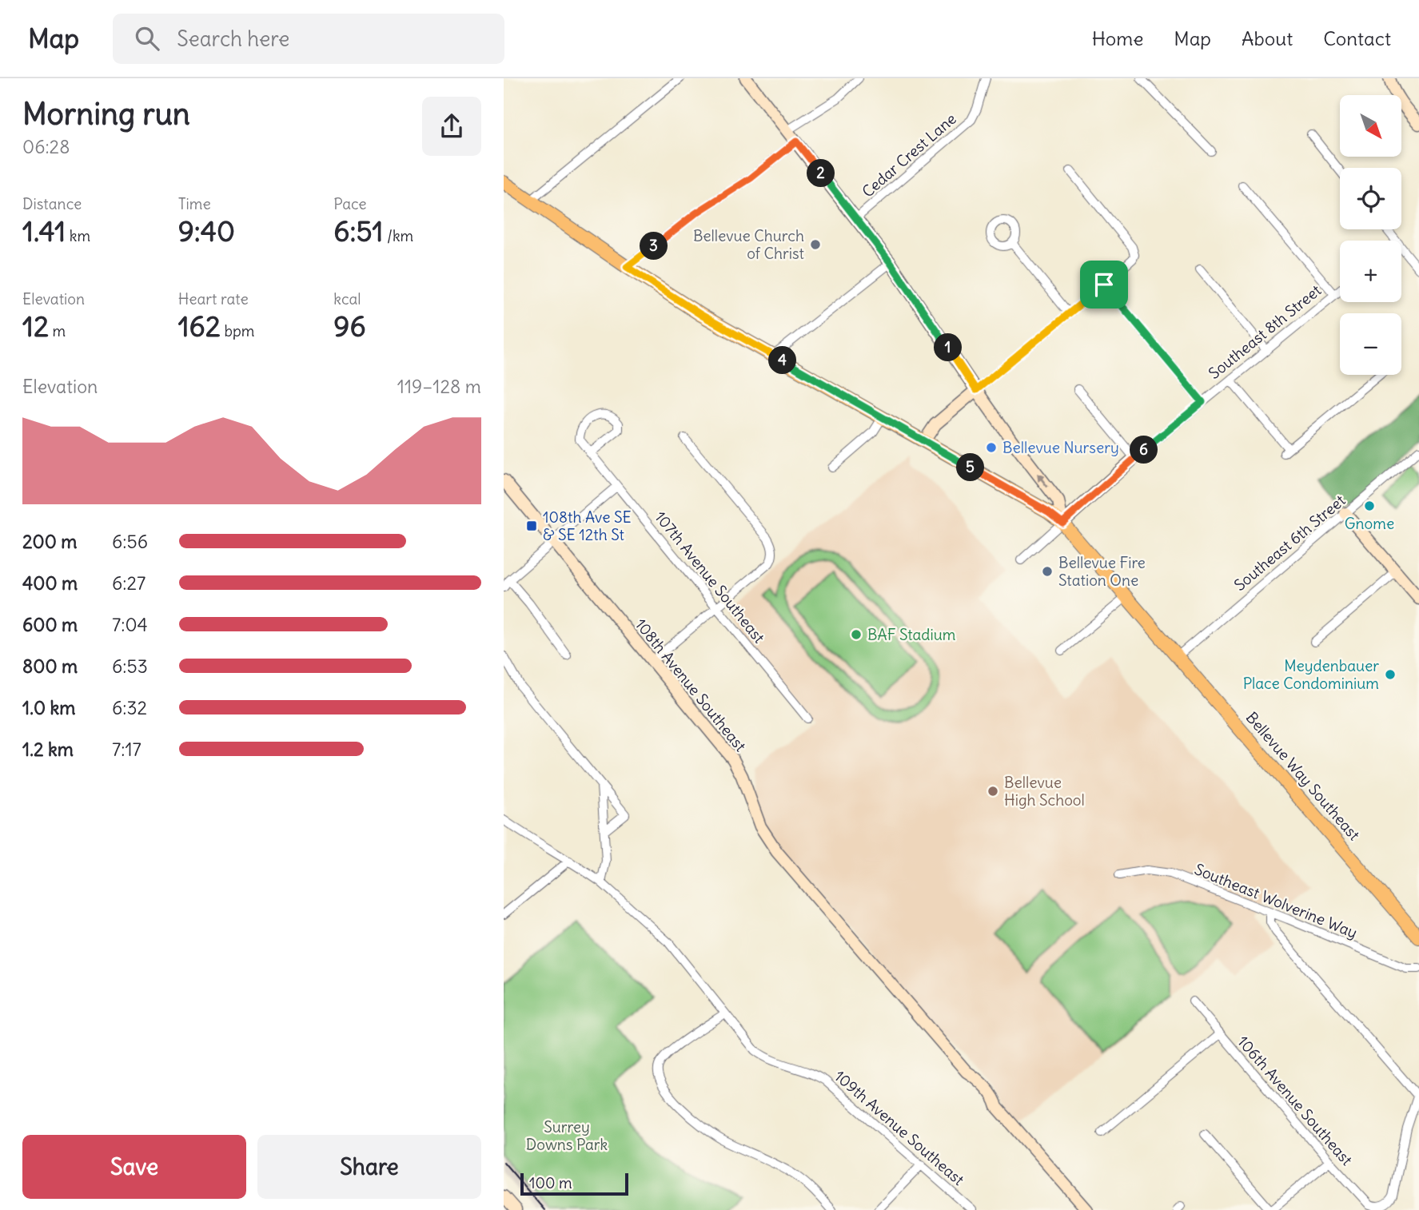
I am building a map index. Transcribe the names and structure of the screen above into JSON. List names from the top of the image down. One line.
{"streets":{"main road":["Bellevue Way Southeast"],"street":["Cedar Crest Lane","Southeast 8th Street","Southeast 6th Street","107th Avenue Southeast","108th Avenue Southeast","Southeast Wolverine Way","106th Avenue Southeast","109th Avenue Southeast"]},"crossings":[["Southeast 8th Street","Bellevue Way Southeast"],["Southeast 6th Street","Bellevue Way Southeast"]],"parks":["Surrey Downs Park"],"places":{"other":["Bellevue Church of Christ","Bellevue Nursery","Gnome","Bellevue Fire Station One","BAF Stadium","Meydenbauer Place Condominium","Bellevue High School"],"transit":["108th Ave SE & SE 12th St"]},"scale_bar":"100 m","north":"bottom right","page":{"header":"Map","search":"Search here","nav":["Home","Map","About","Contact"],"heading":["Morning run","06:28"],"map_buttons":["+","−"],"pins":["2","3","1","4","6","5"],"stats":[["Distance","1.41 km"],["Time","9:40"],["Pace","6:51 /km"],["Elevation","12 m"],["Heart rate","162 bpm"],["kcal","96"]],"chart":["Elevation","119–128 m"],"list":[{"name":"200 m","note":"6:56"},{"name":"400 m","note":"6:27"},{"name":"600 m","note":"7:04"},{"name":"800 m","note":"6:53"},{"name":"1.0 km","note":"6:32"},{"name":"1.2 km","note":"7:17"}],"buttons":["Save","Share"],"scale":"100 m"}}
